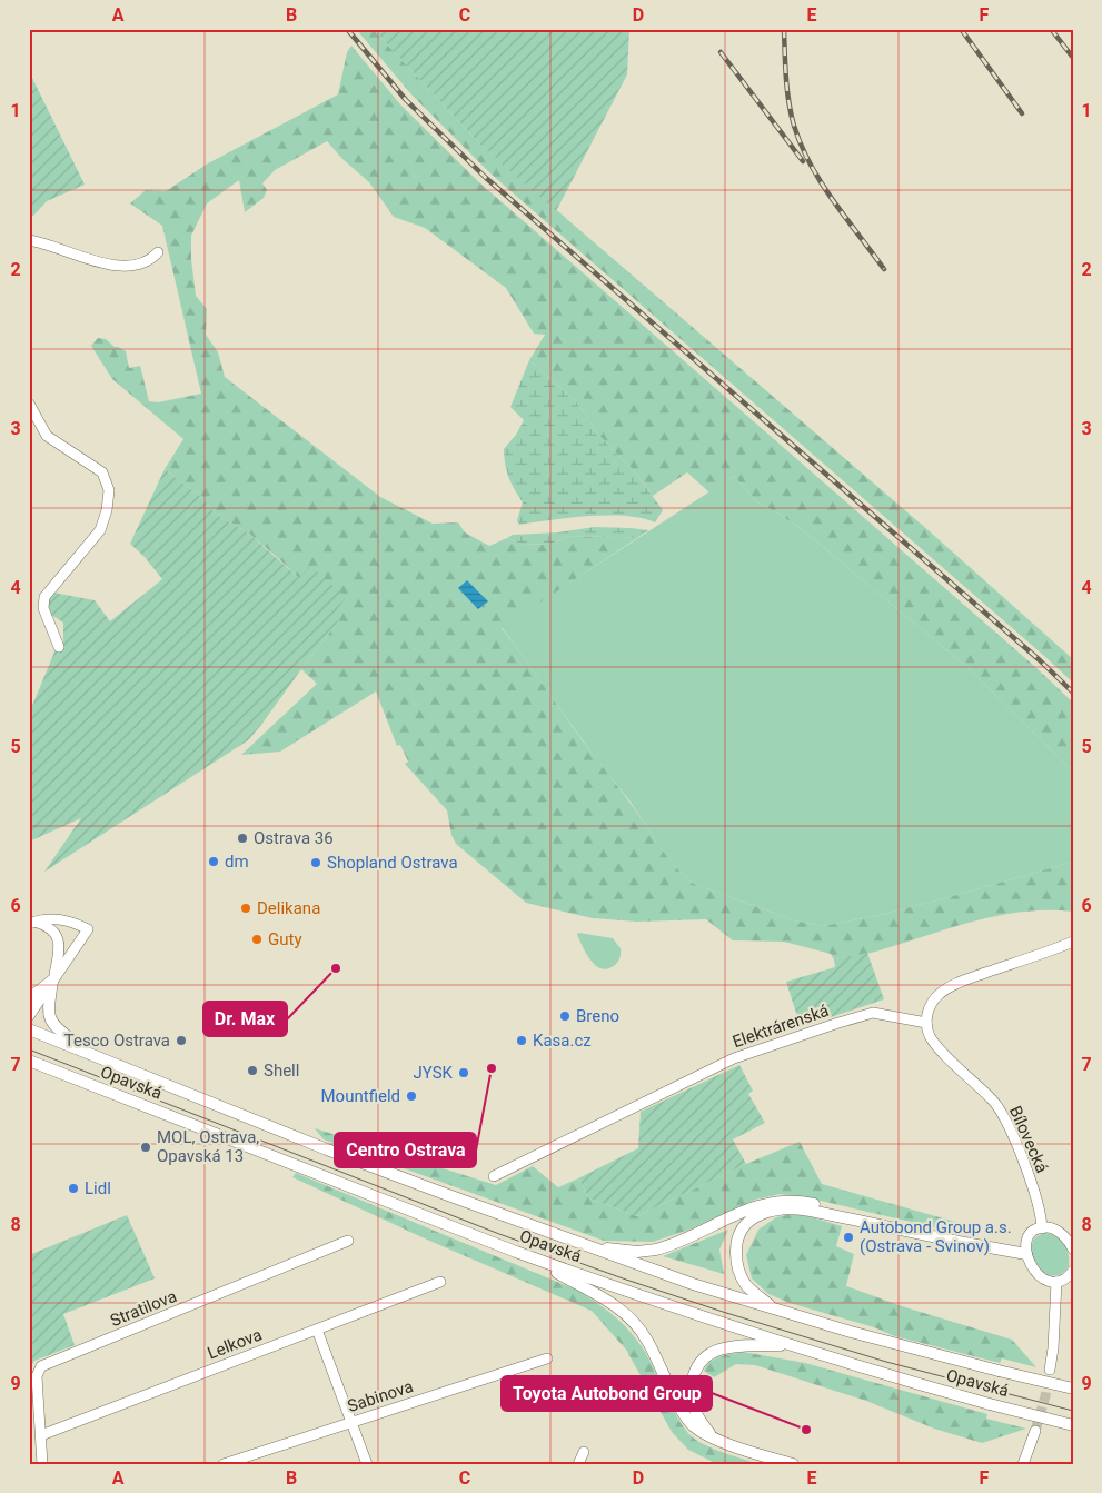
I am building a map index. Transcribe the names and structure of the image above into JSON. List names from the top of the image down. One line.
{"streets":{"main road":["Opavská"],"street":["Elektrárenská","Bílovecká","Stratilova","Lelkova","Sabinova"]},"crossings":[["Elektrárenská","Bílovecká"],["Stratilova","Lelkova"]],"places":["Ostrava 36","dm","Shopland Ostrava","Delikana","Guty","Dr. Max","Breno","Tesco Ostrava","Kasa.cz","Centro Ostrava","Shell","JYSK","Mountfield","MOL, Ostrava, Opavská 13","Lidl","Autobond Group a.s. (Ostrava - Svinov)","Toyota Autobond Group"],"grid":{"columns":["A","B","C","D","E","F"],"rows":["1","2","3","4","5","6","7","8","9"]}}
